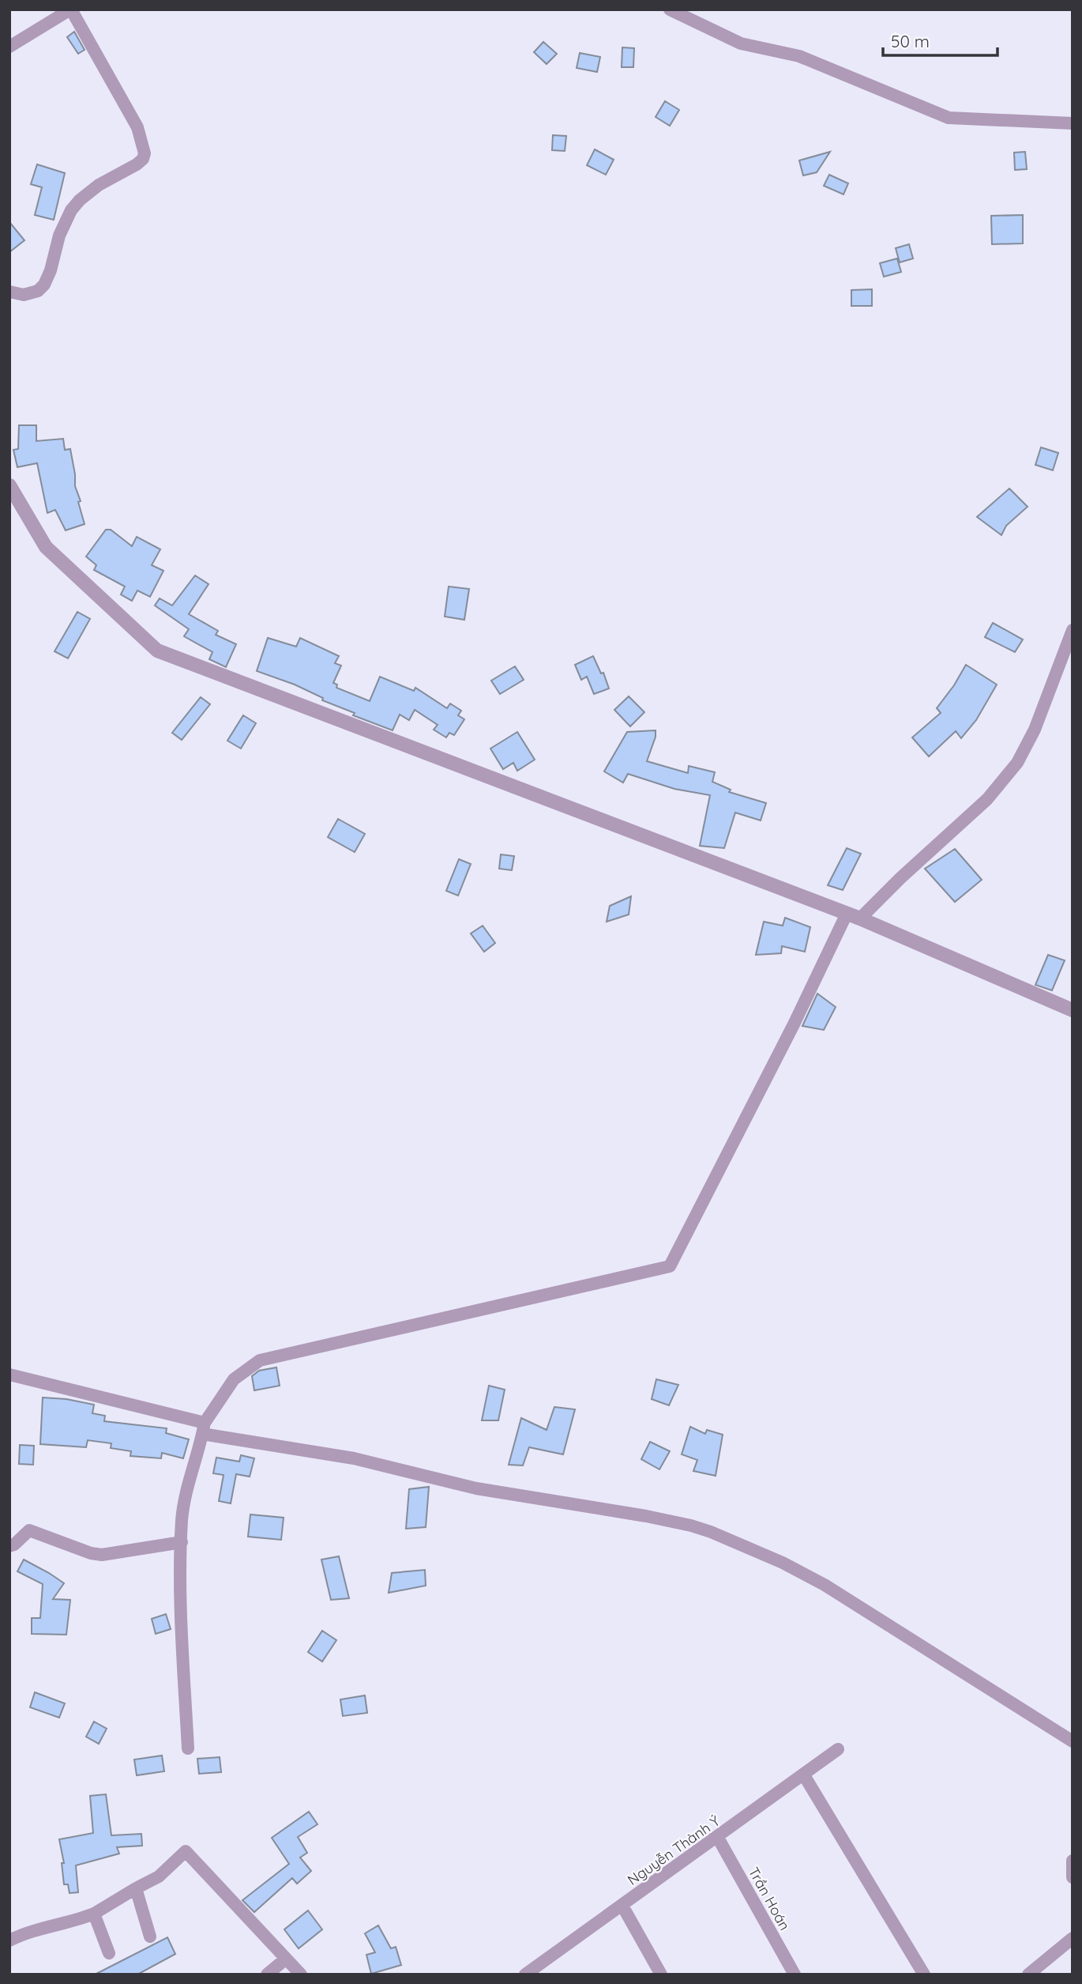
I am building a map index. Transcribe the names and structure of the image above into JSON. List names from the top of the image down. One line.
{"streets":{"street":["Nguyễn Thành Ý","Trần Hoán"]},"crossings":[["Nguyễn Thành Ý","Trần Hoán"]],"scale_bar":"50 m"}
